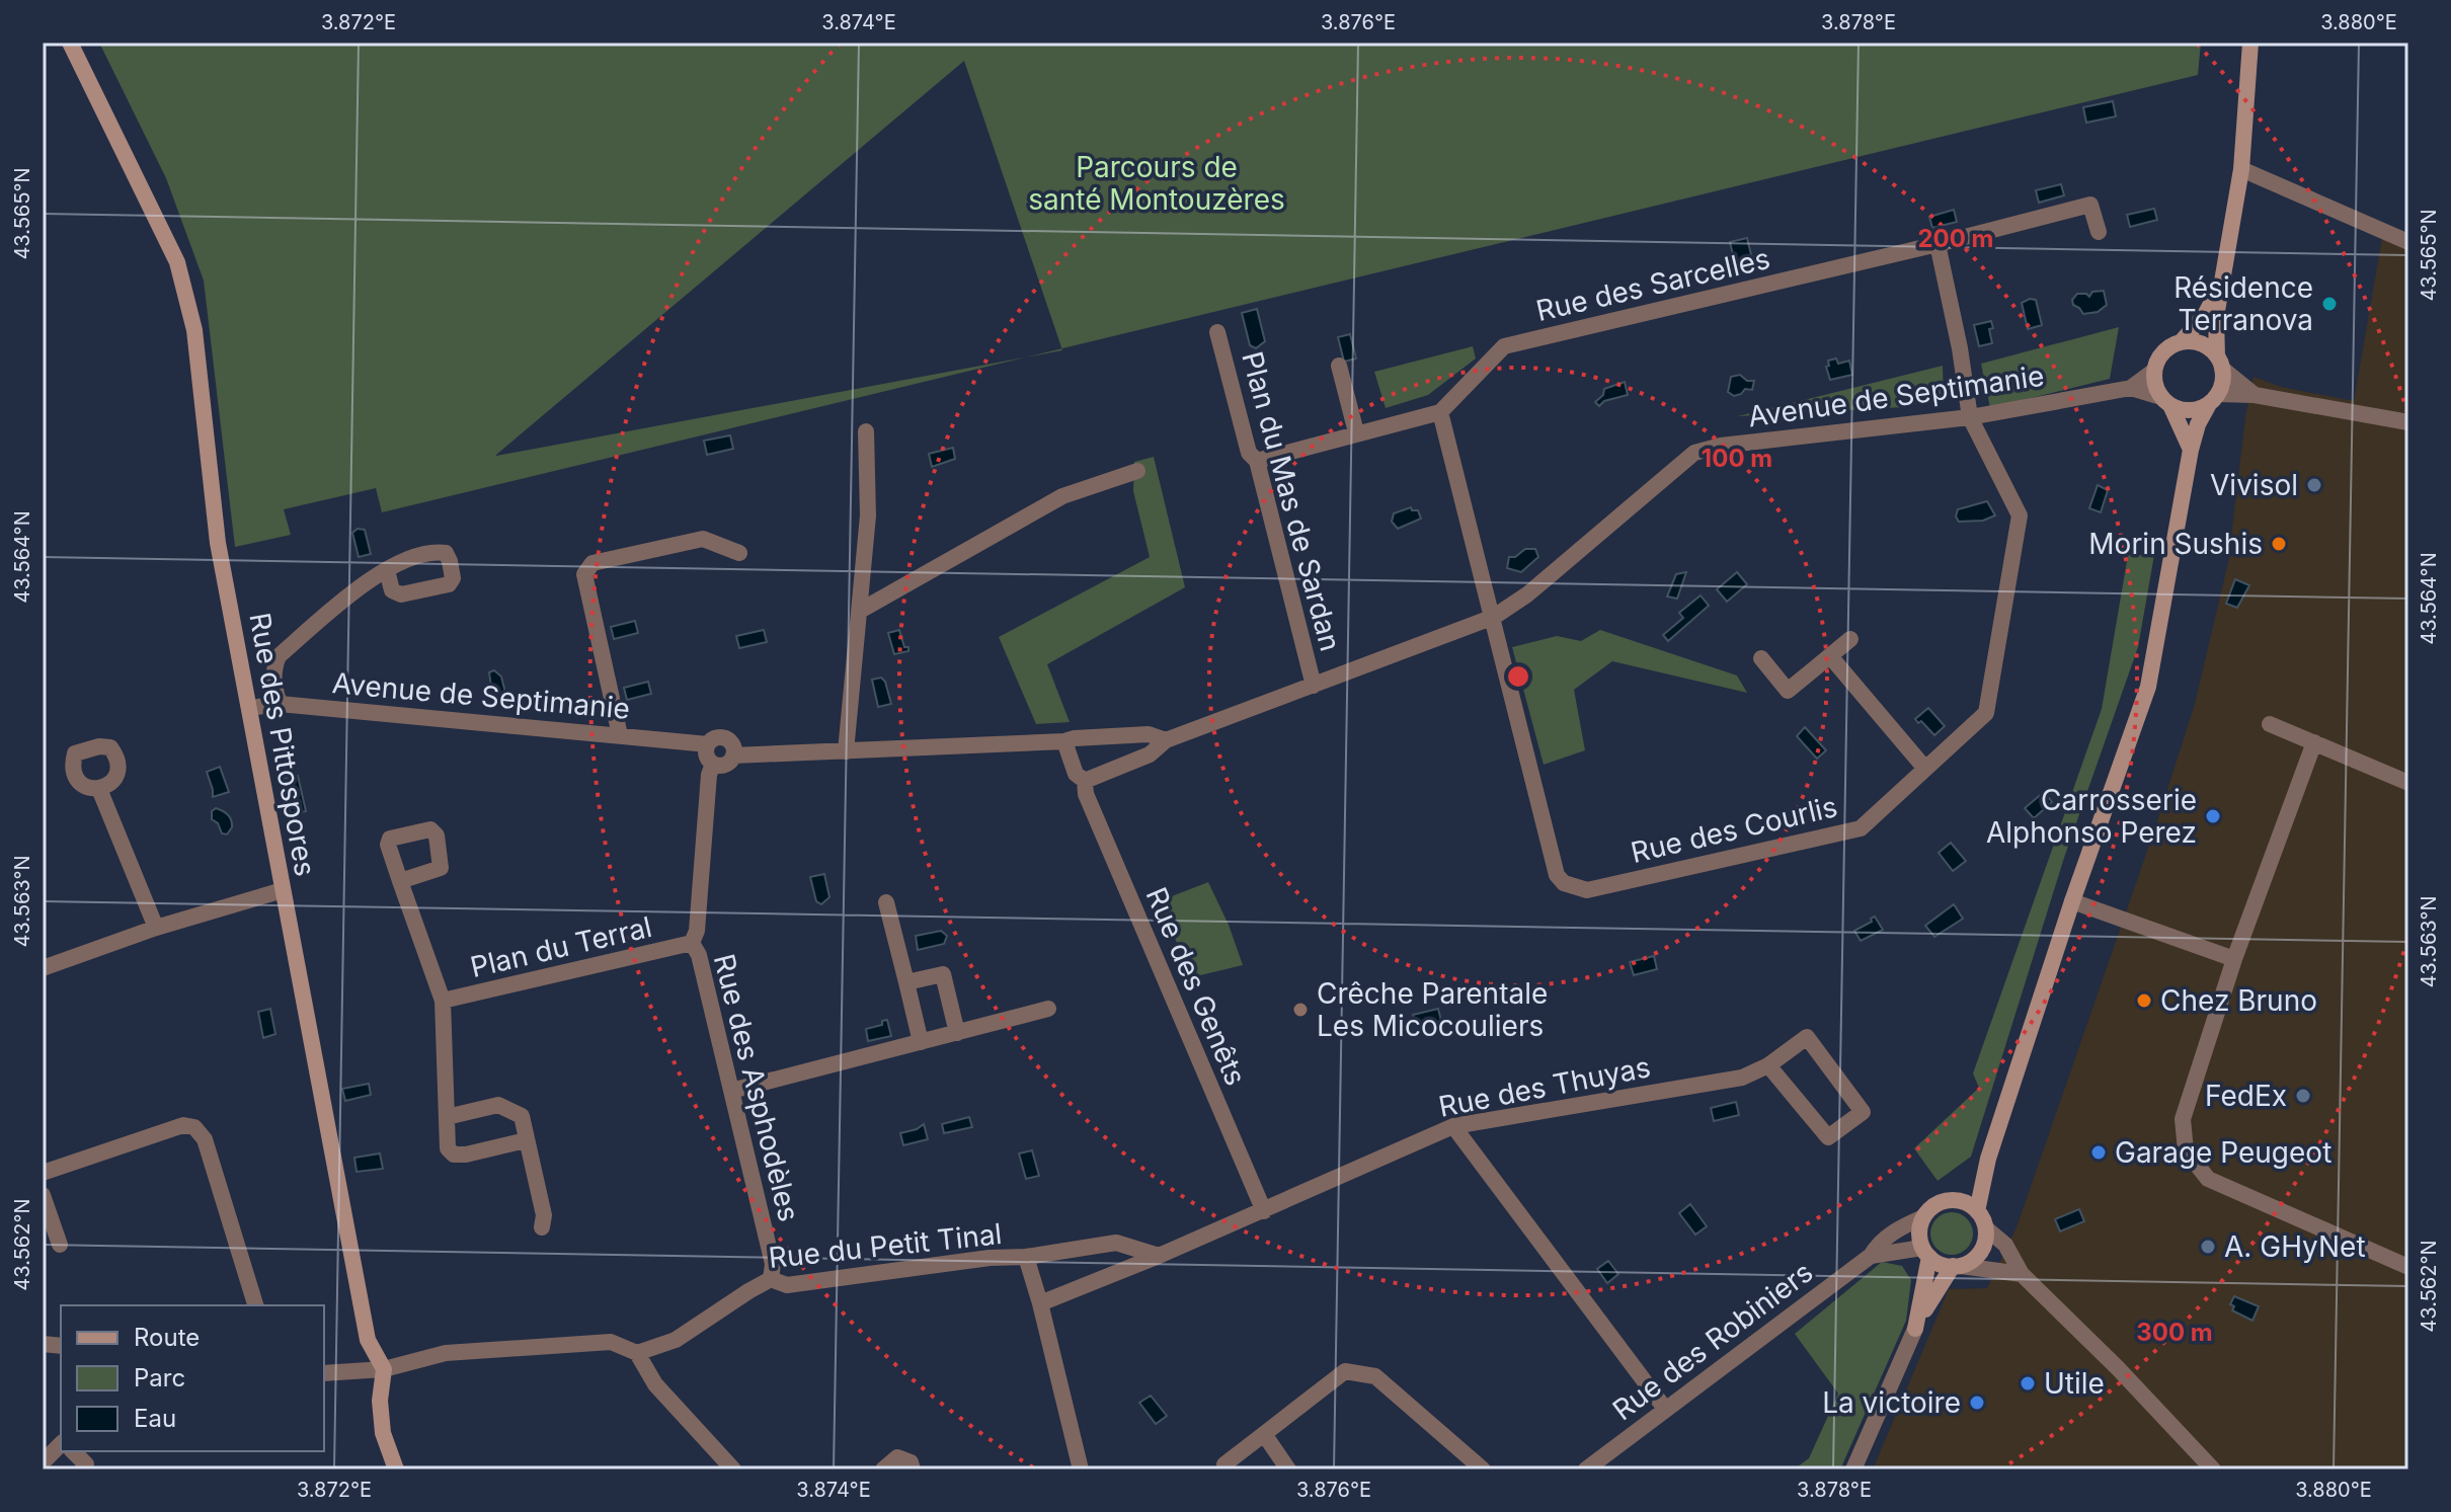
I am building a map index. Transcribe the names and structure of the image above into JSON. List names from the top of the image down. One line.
{"streets":{"street":["Rue des Sarcelles","Avenue de Septimanie","Plan du Mas de Sardan","Rue des Pittospores","Rue des Courlis","Plan du Terral","Rue des Genêts","Rue des Thuyas","Rue des Asphodèles","Rue du Petit Tinal","Rue des Robiniers"]},"crossings":[["Avenue de Septimanie","Plan du Mas de Sardan"],["Avenue de Septimanie","Rue des Pittospores"],["Avenue de Septimanie","Rue des Courlis"],["Avenue de Septimanie","Rue des Genêts"],["Avenue de Septimanie","Rue des Asphodèles"],["Plan du Terral","Rue des Asphodèles"],["Rue des Genêts","Rue des Thuyas"],["Rue des Asphodèles","Rue du Petit Tinal"]],"parks":["Parcours de santé Montouzères"],"places":["Résidence Terranova","Vivisol","Morin Sushis","Carrosserie Alphonso Perez","Chez Bruno","Crêche Parentale Les Micocouliers","FedEx","Garage Peugeot","A. GHyNet","Utile","La victoire"],"legend":["Route","Parc","Eau"],"coordinates":["3.872°E","3.874°E","3.876°E","3.878°E","3.880°E","43.565°N","43.564°N","43.563°N","43.562°N"],"rings":["200 m","100 m","300 m"]}
